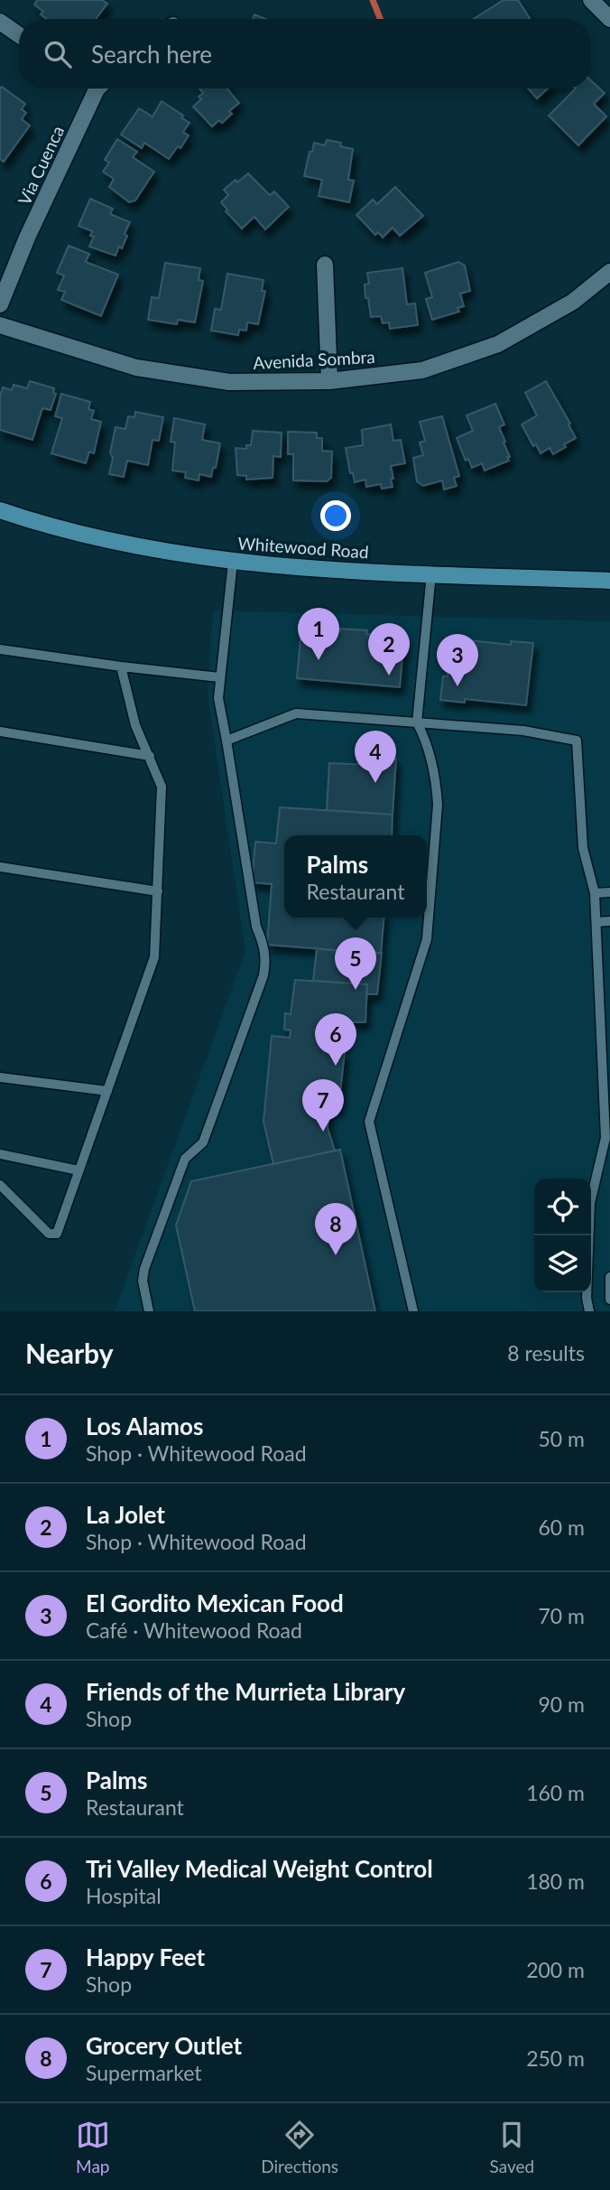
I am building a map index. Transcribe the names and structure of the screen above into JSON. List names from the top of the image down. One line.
{"streets":{"main road":["Whitewood Road"],"street":["Via Cuenca","Avenida Sombra"]},"page":{"search":"Search here","pins":["1","2","3","4","5","6","7","8"],"popup":["Palms","Restaurant"],"heading":["Nearby","8 results"],"list":[{"mark":"1","name":"Los Alamos","note":"Shop · Whitewood Road","value":"50 m"},{"mark":"2","name":"La Jolet","note":"Shop · Whitewood Road","value":"60 m"},{"mark":"3","name":"El Gordito Mexican Food","note":"Café · Whitewood Road","value":"70 m"},{"mark":"4","name":"Friends of the Murrieta Library","note":"Shop","value":"90 m"},{"mark":"5","name":"Palms","note":"Restaurant","value":"160 m"},{"mark":"6","name":"Tri Valley Medical Weight Control","note":"Hospital","value":"180 m"},{"mark":"7","name":"Happy Feet","note":"Shop","value":"200 m"},{"mark":"8","name":"Grocery Outlet","note":"Supermarket","value":"250 m"}],"nav":["Map","Directions","Saved"]}}
